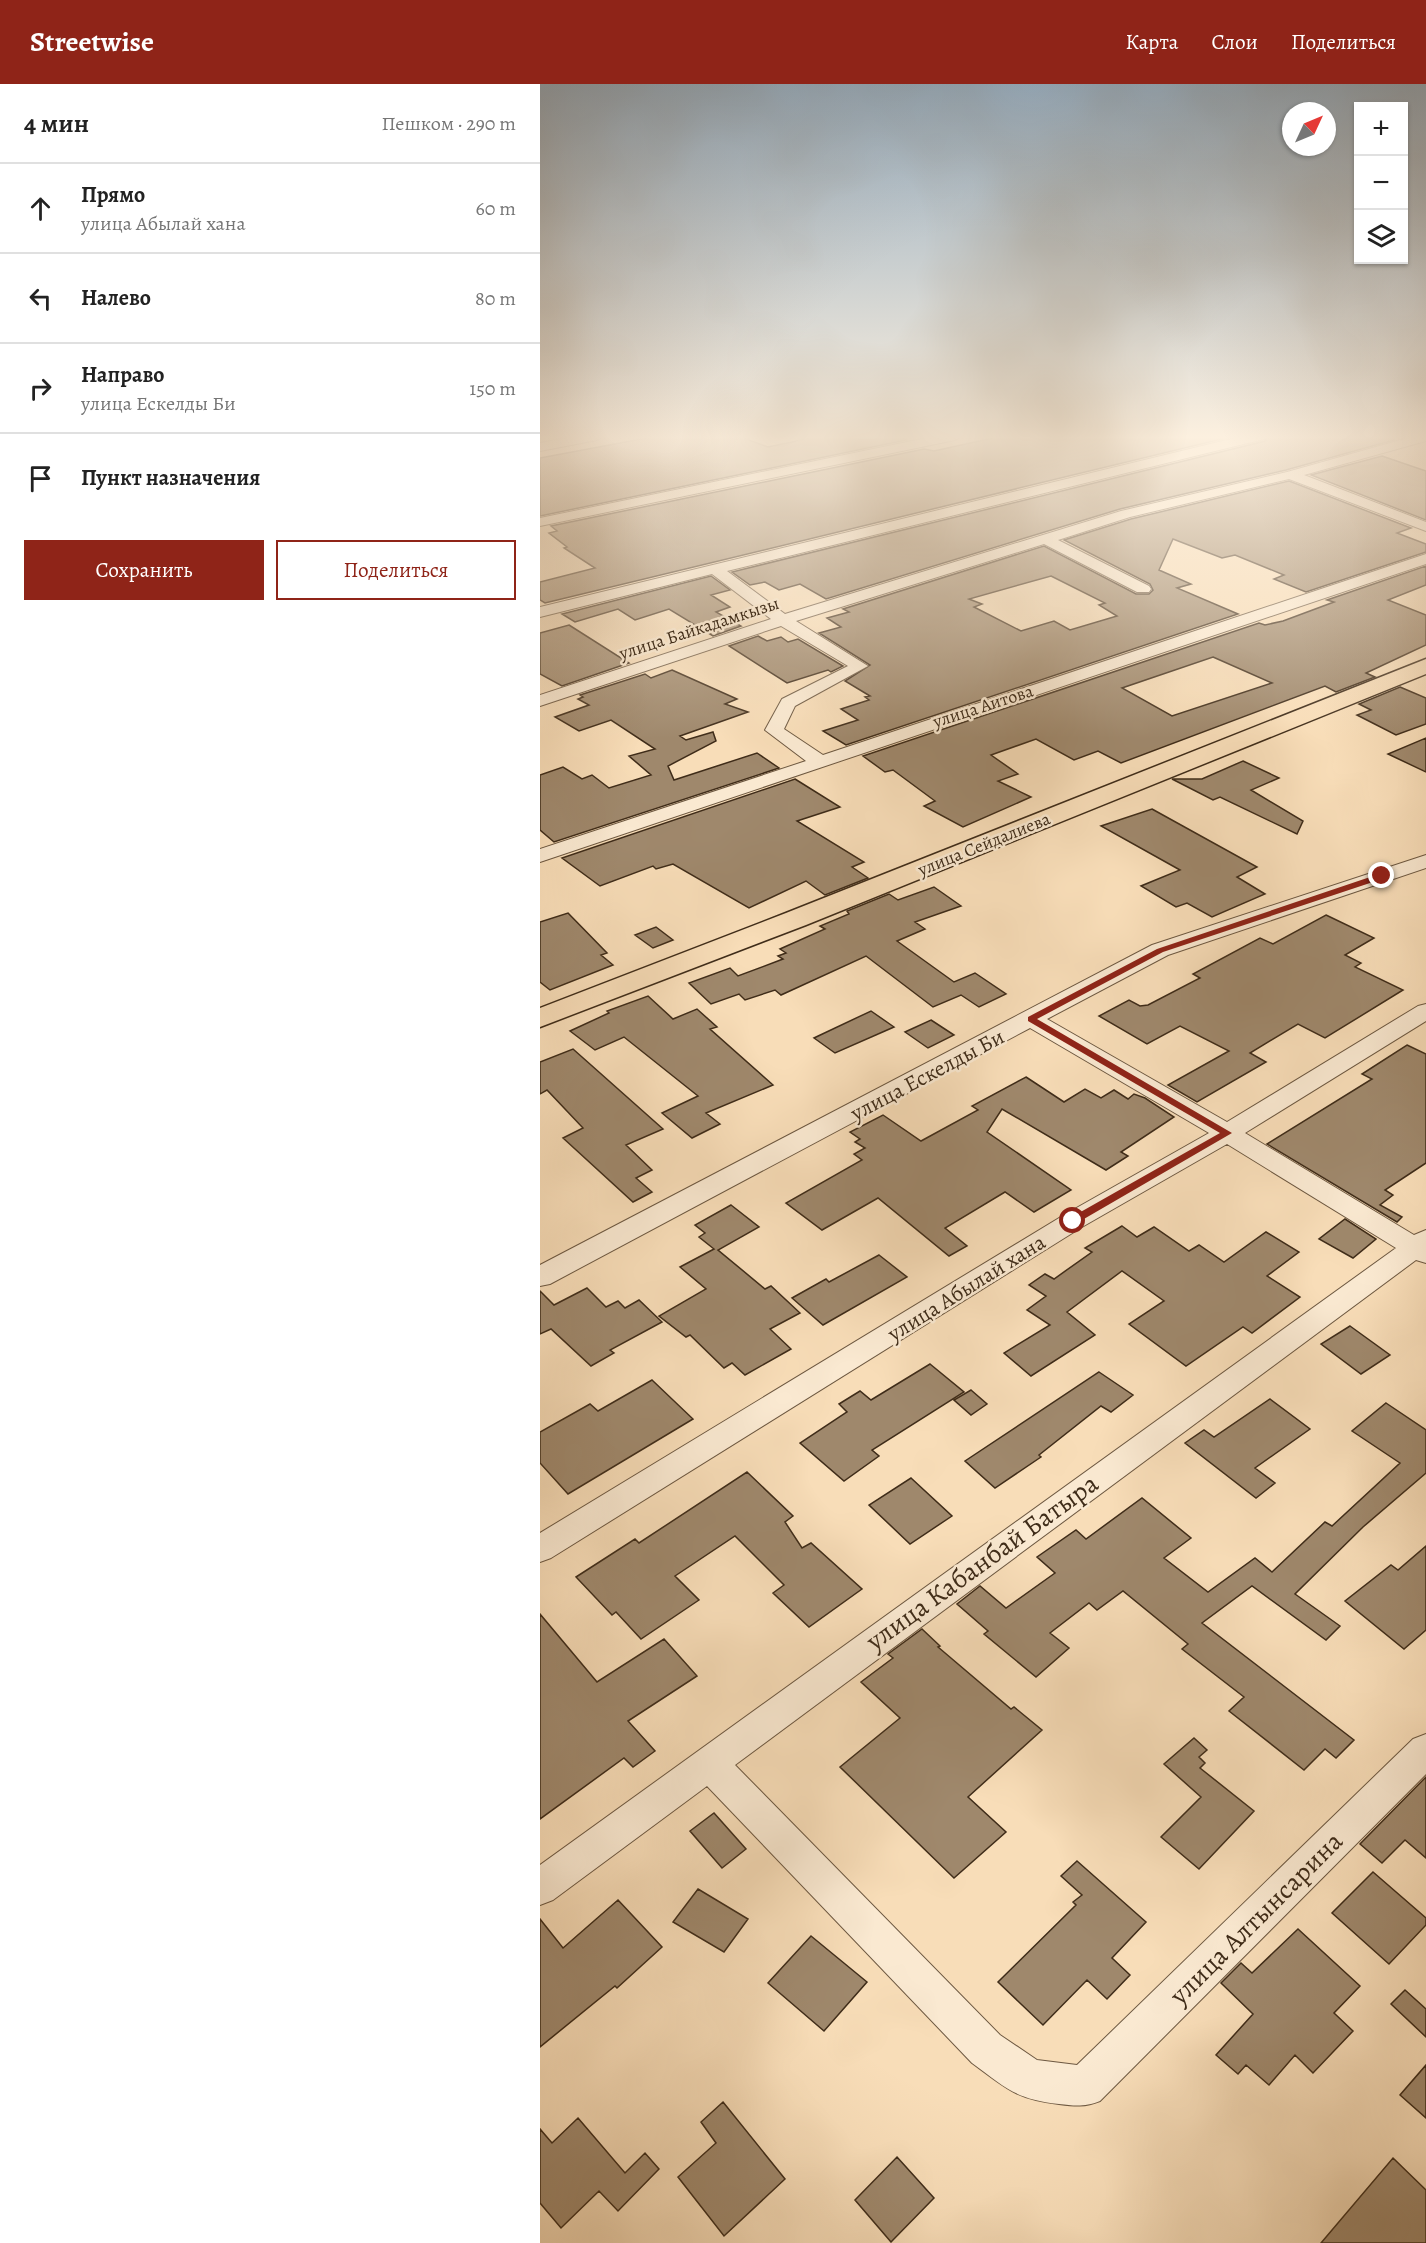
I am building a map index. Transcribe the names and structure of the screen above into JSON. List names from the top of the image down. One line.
{"streets":{"main road":["улица Сейдалиева"],"street":["улица Байкадамкызы","улица Аитова","улица Ескелды Би","улица Абылай хана","улица Кабанбай Батыра","улица Алтынсарина"]},"crossings":[["улица Кабанбай Батыра","улица Алтынсарина"]],"north":"top right","page":{"header":"Streetwise","nav":["Карта","Слои","Поделиться"],"heading":["4 мин","Пешком · 290 m"],"map_buttons":["+","−"],"list":[["Прямо","улица Абылай хана","60 m"],["Налево","80 m"],["Направо","улица Ескелды Би","150 m"],"Пункт назначения"],"buttons":["Сохранить","Поделиться"]}}
